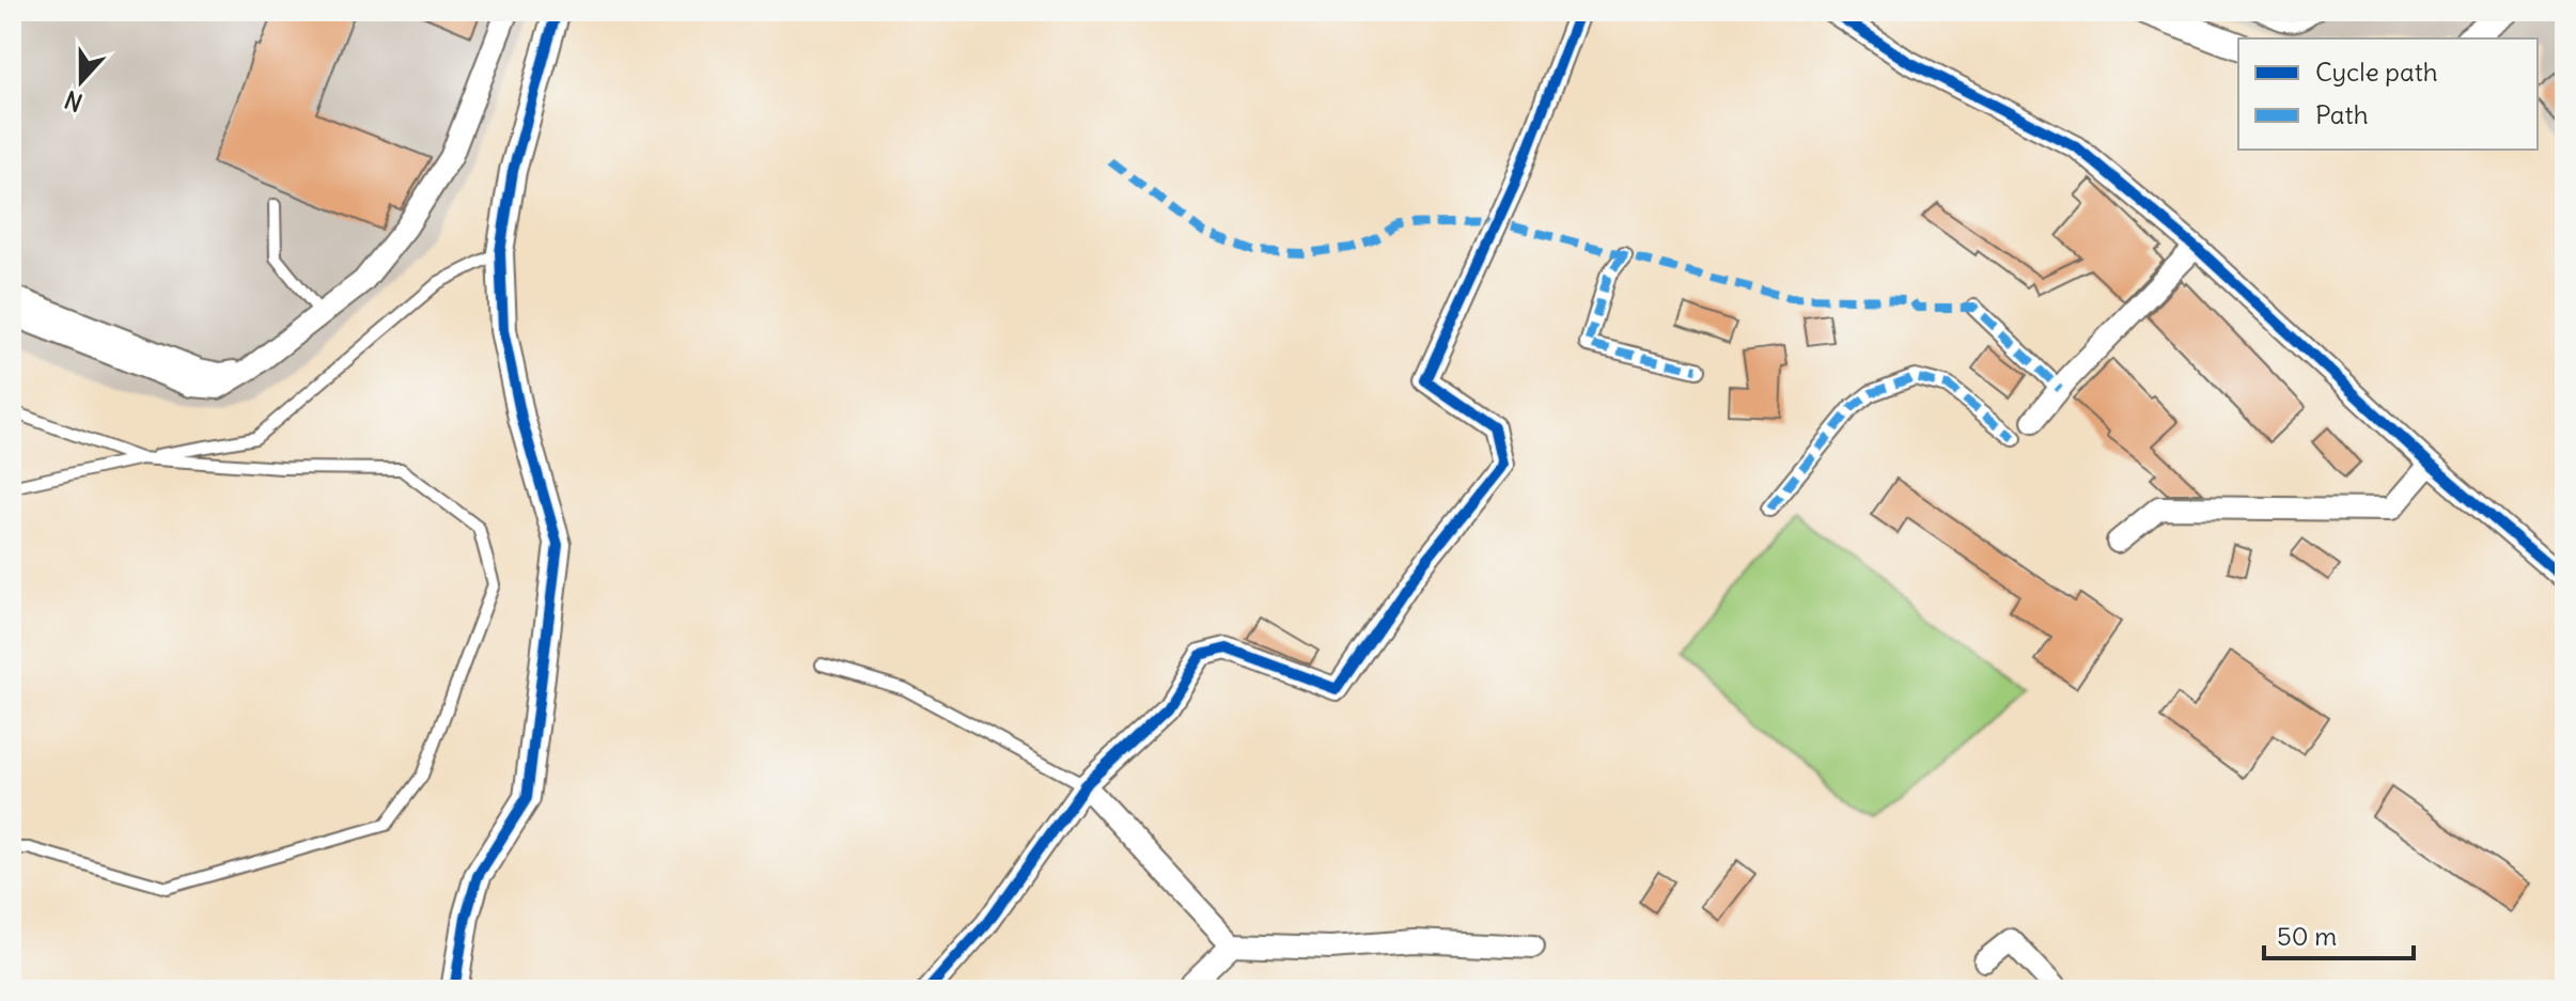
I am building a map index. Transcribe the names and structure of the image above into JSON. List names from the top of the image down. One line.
{"legend":["Cycle path","Path"],"scale_bar":"50 m","north":"bottom"}
